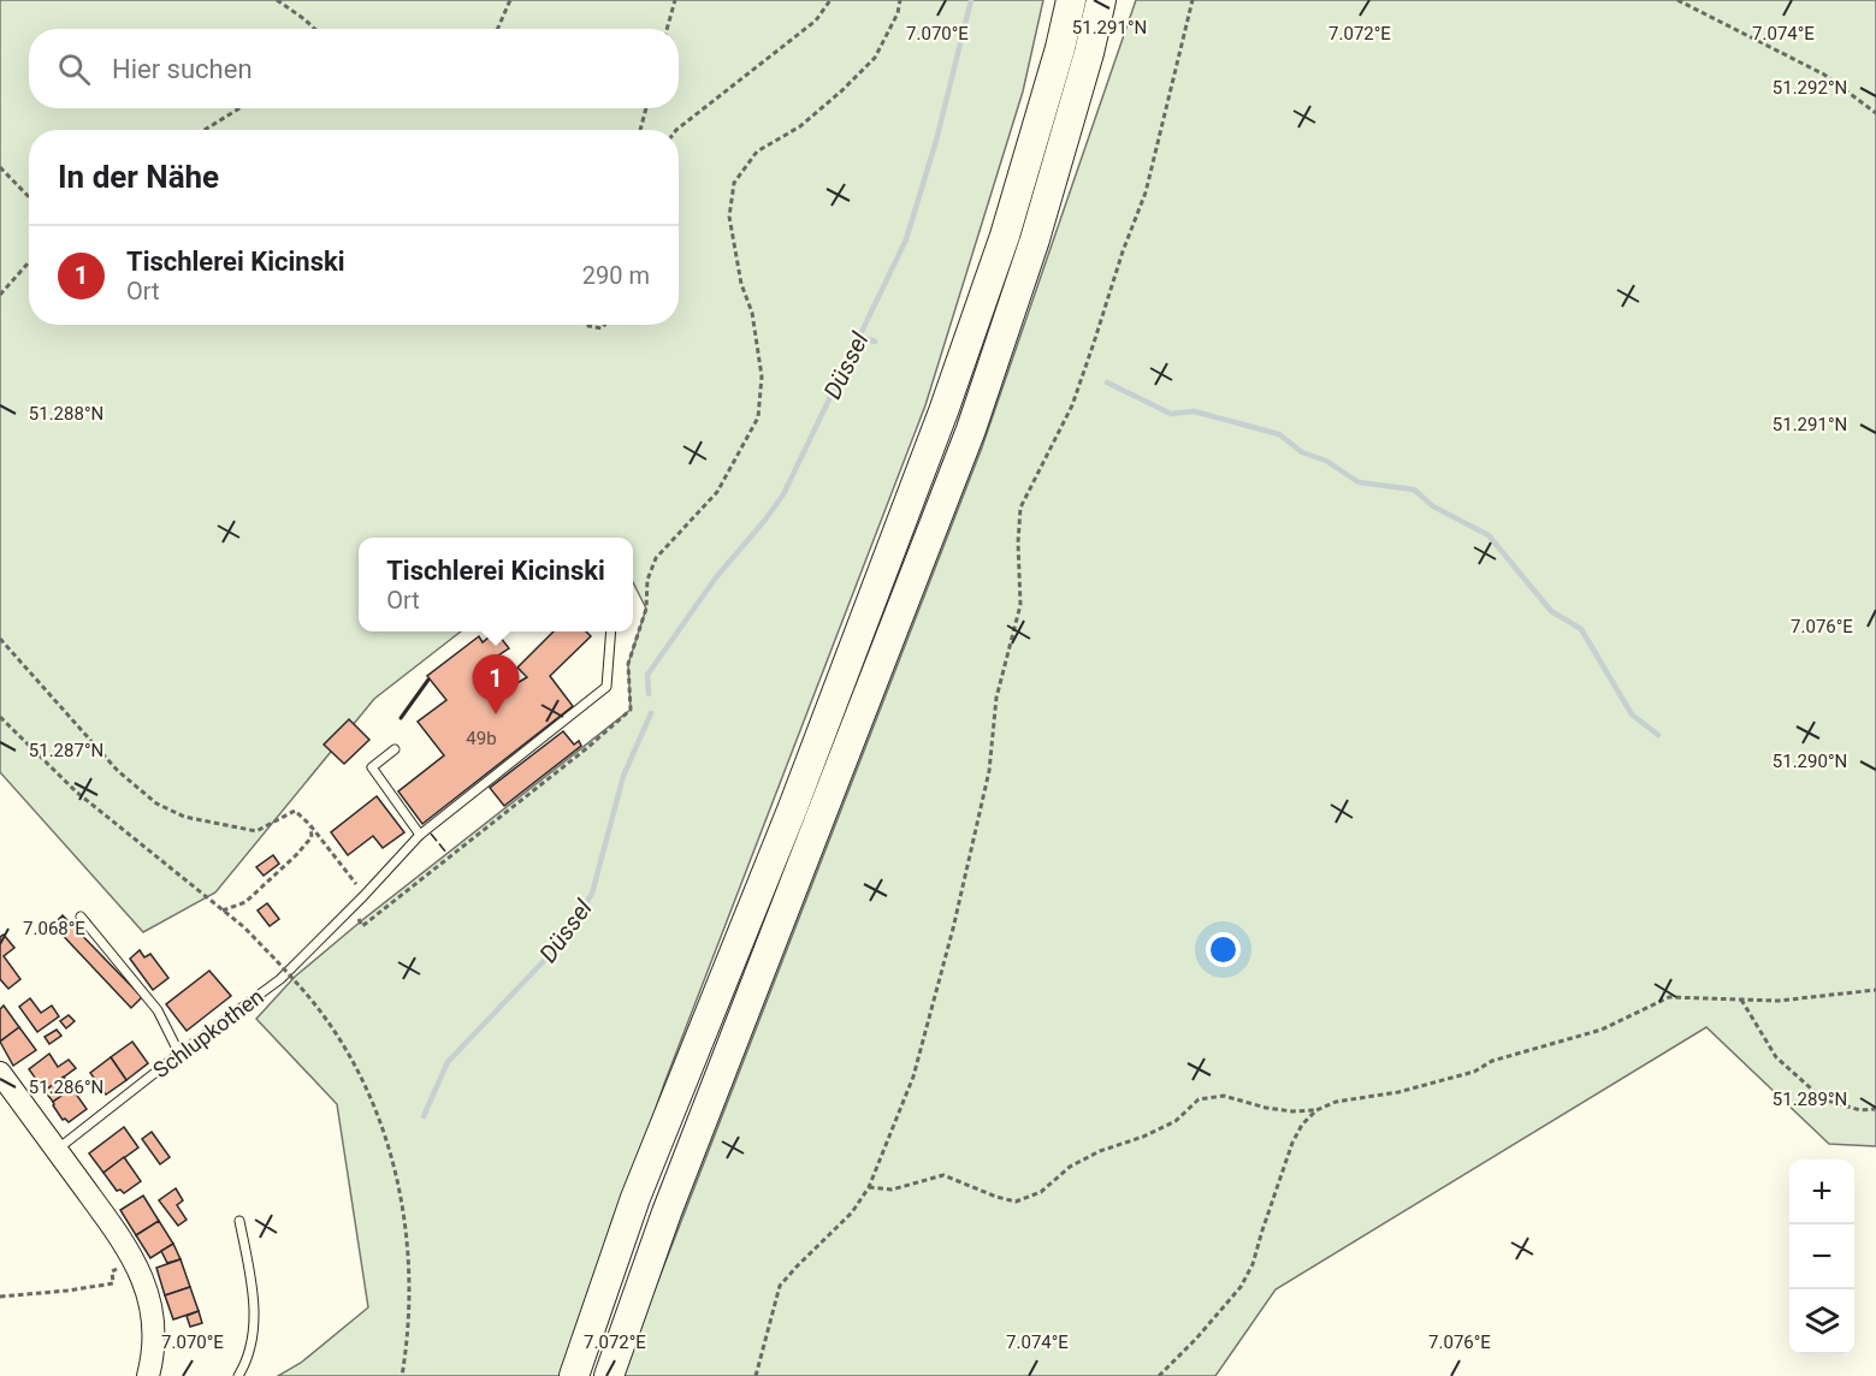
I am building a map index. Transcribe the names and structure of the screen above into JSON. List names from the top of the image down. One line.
{"streets":{"lane":["Schlupkothen"]},"water":["Düssel"],"house_numbers":["49b"],"page":{"search":"Hier suchen","heading":"In der Nähe","list":[{"mark":"1","name":"Tischlerei Kicinski","note":"Ort","value":"290 m"}],"popup":["Tischlerei Kicinski","Ort"],"pins":"1","map_buttons":["+","−"]},"coordinates":["51.291°N","7.070°E","7.072°E","7.074°E","51.292°N","51.288°N","7.076°E","51.287°N","51.290°N","7.068°E","51.286°N","51.289°N"]}
